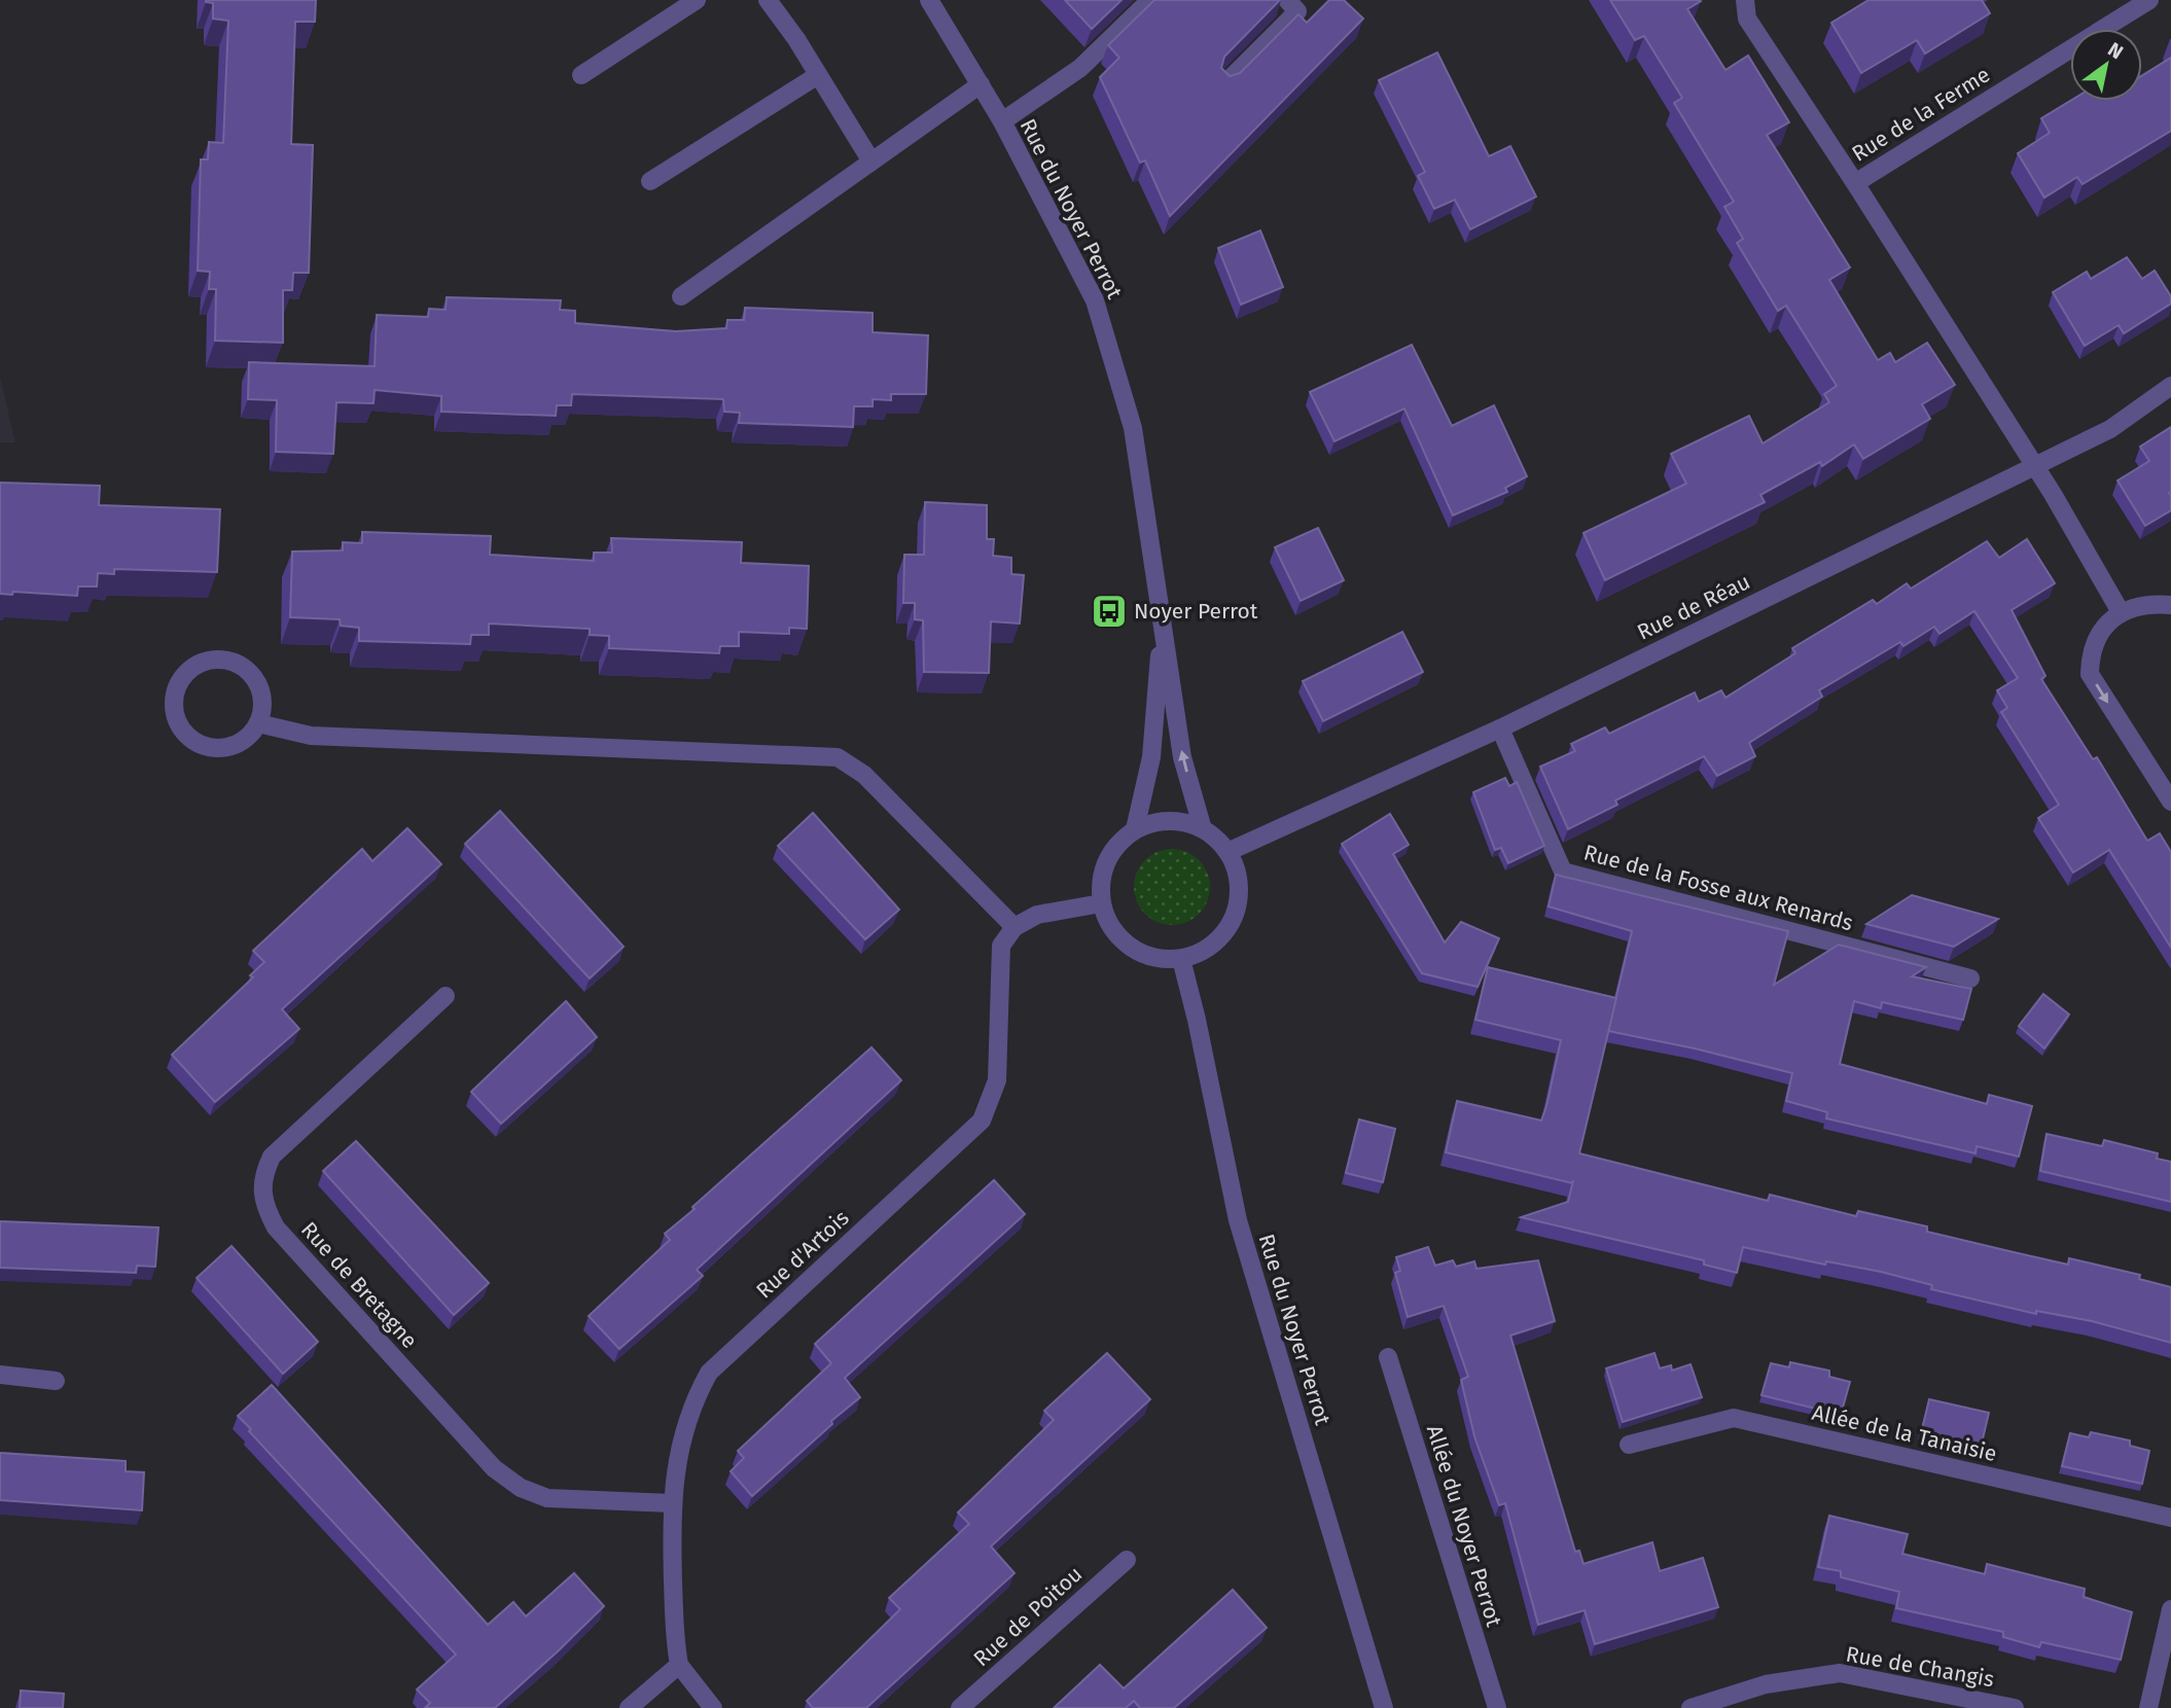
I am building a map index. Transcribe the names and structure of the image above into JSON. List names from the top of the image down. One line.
{"streets":{"street":["Rue de la Ferme","Rue du Noyer Perrot","Rue de Réau","Rue de la Fosse aux Renards","Rue d'Artois","Rue de Bretagne","Allée de la Tanaisie","Allée du Noyer Perrot","Rue de Poitou","Rue de Changis"]},"crossings":[["Rue de la Ferme","Rue de Réau"],["Rue du Noyer Perrot","Rue de Réau"],["Rue de Réau","Rue de la Fosse aux Renards"],["Rue d'Artois","Rue de Bretagne"]],"places":{"bus stop":["Noyer Perrot"]},"north":"top right"}
